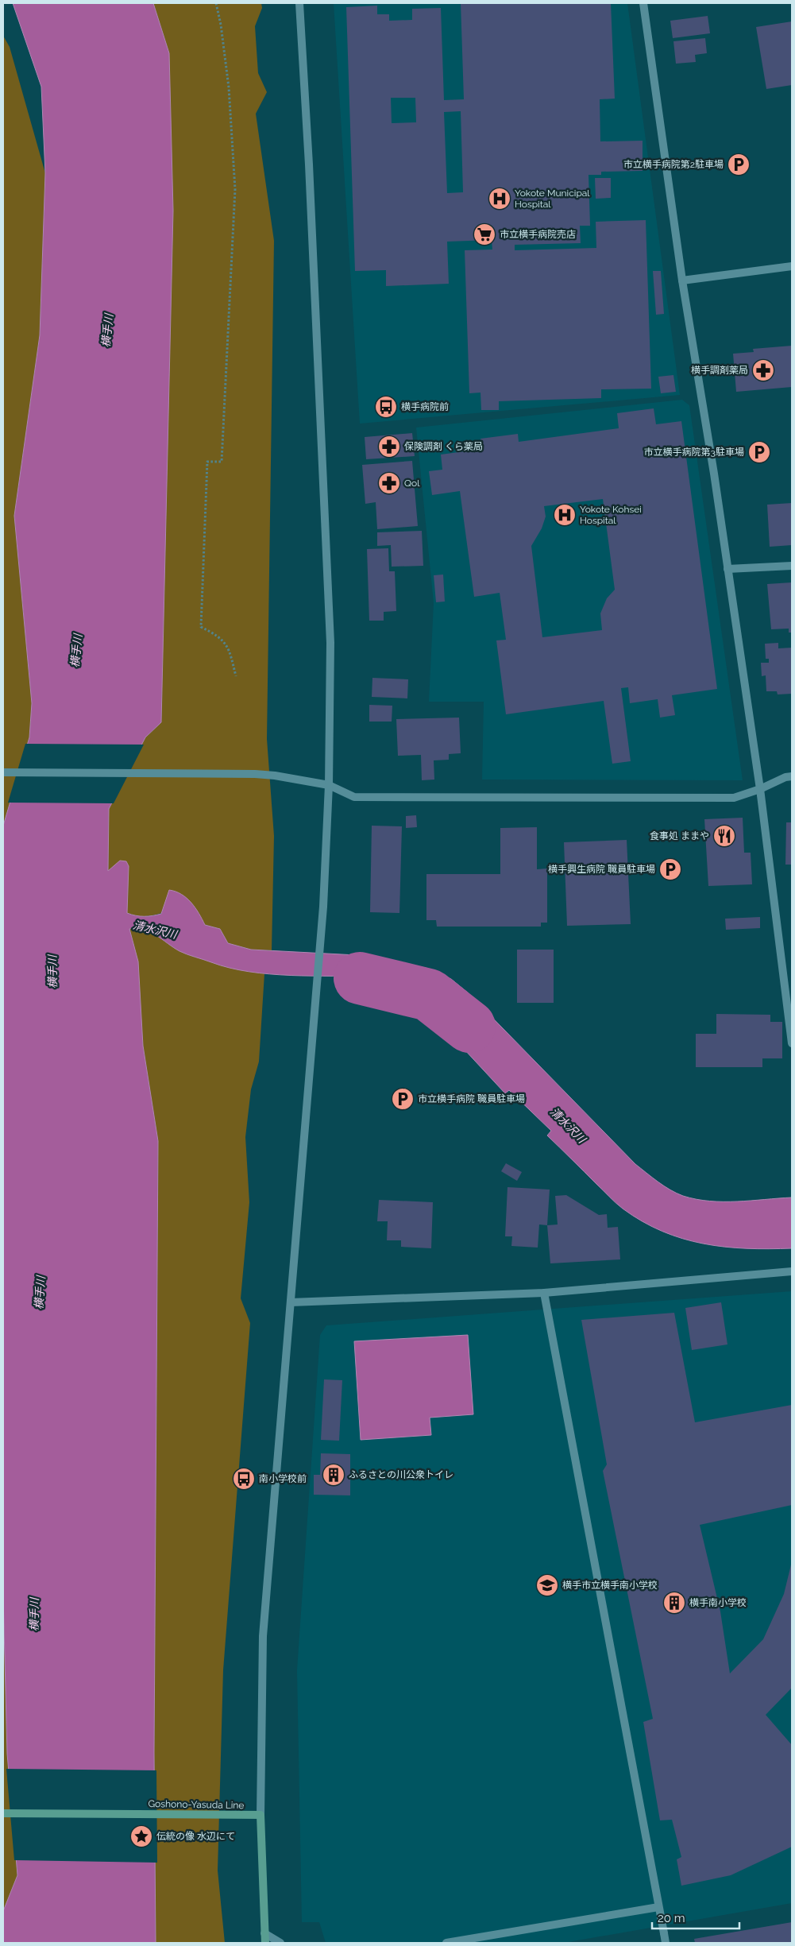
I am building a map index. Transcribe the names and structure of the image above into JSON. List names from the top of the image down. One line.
{"streets":{"main road":["Goshono-Yasuda Line"]},"water":["横手川","清水沢川"],"places":{"parking":["市立横手病院第2駐車場","市立横手病院第3駐車場","横手興生病院 職員駐車場","市立横手病院 職員駐車場"],"hospital":["Yokote Municipal Hospital","Yokote Kohsei Hospital"],"supermarket":["市立横手病院売店"],"pharmacy":["横手調剤薬局","保険調剤 くら薬局","Qol"],"bus stop":["横手病院前","南小学校前"],"restaurant":["食事処 ままや"],"building":["ふるさとの川公衆トイレ","横手南小学校"],"school or university":["横手市立横手南小学校"],"place":["伝統の像 水辺にて"]},"scale_bar":"20 m"}
